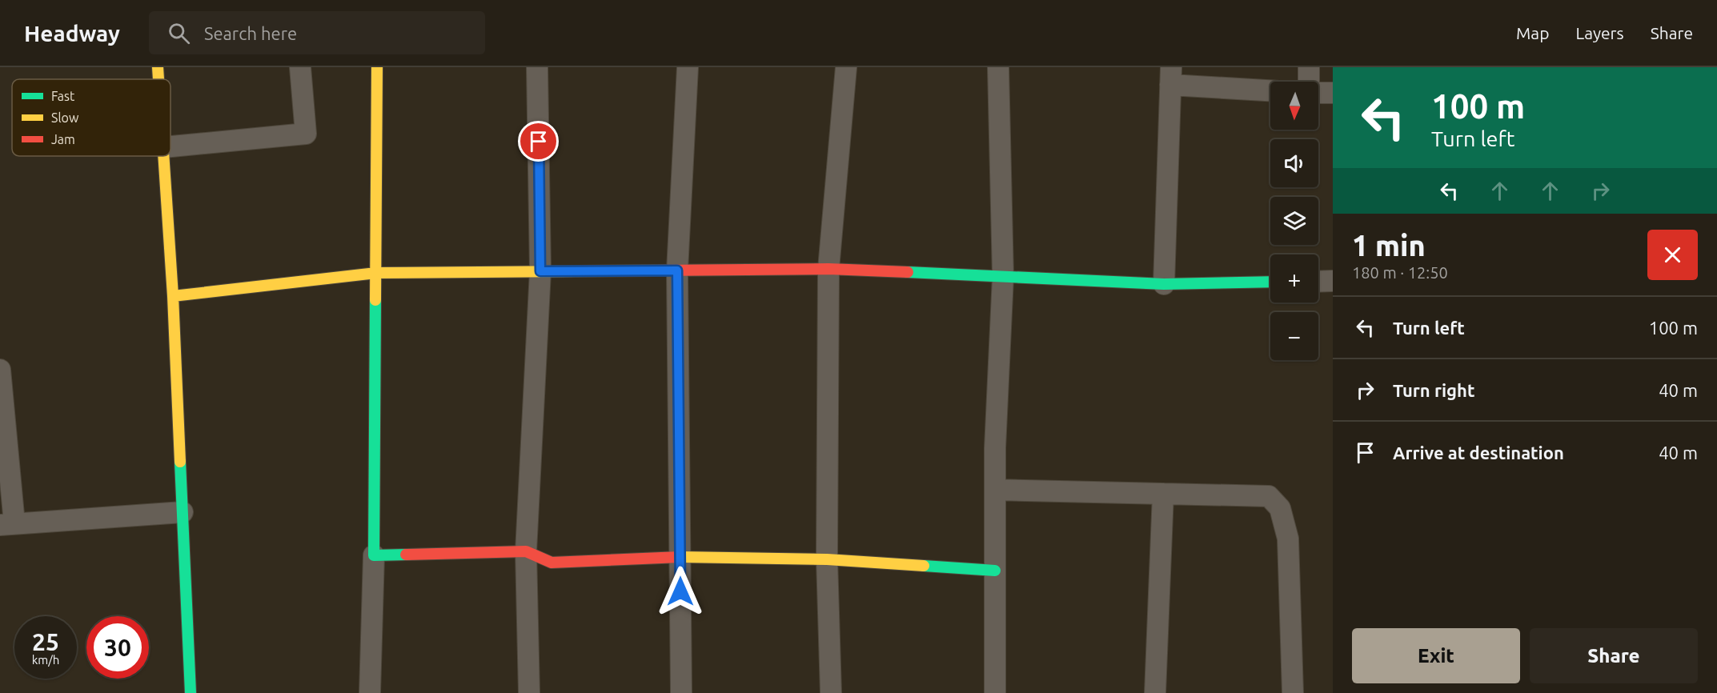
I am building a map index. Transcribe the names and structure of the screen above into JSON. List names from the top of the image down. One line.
{"legend":["Fast","Slow","Jam"],"north":"bottom","page":{"header":"Headway","search":"Search here","nav":["Map","Layers","Share"],"turn":["100 m","Turn left"],"map_buttons":["+","−"],"heading":["1 min","180 m · 12:50"],"list":[{"name":"Turn left","value":"100 m"},{"name":"Turn right","value":"40 m"},{"name":"Arrive at destination","value":"40 m"}],"speed":"25 km/h","limit":"30","buttons":["Exit","Share"]}}
